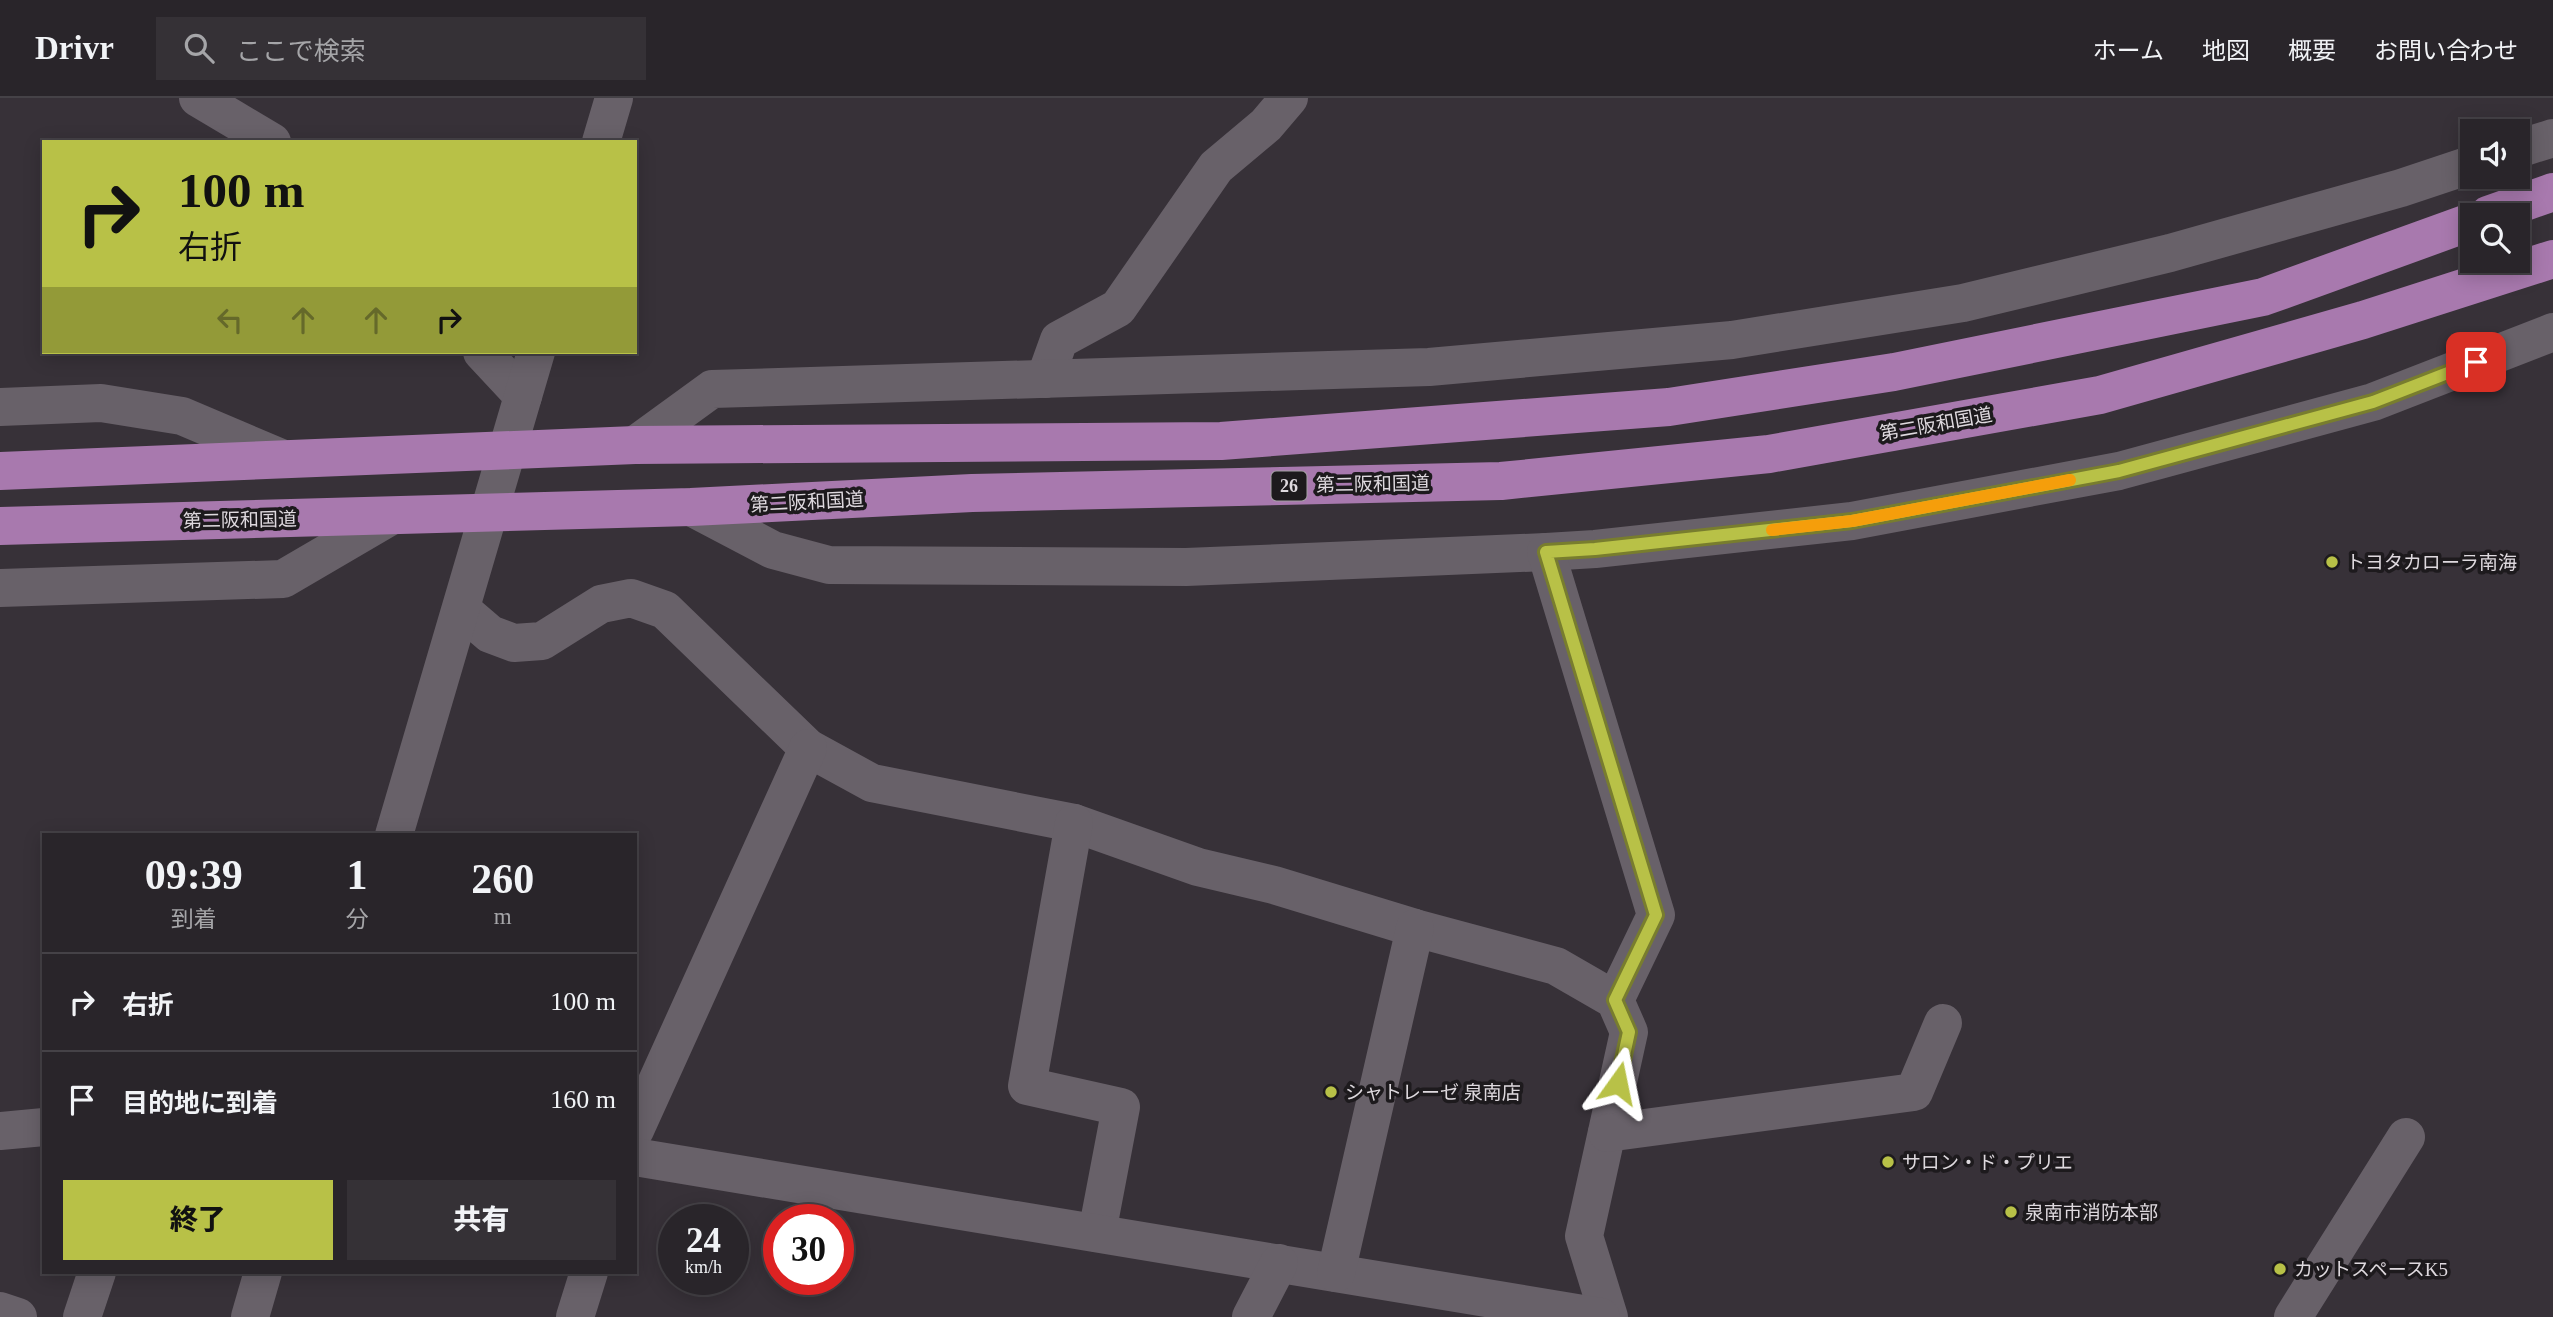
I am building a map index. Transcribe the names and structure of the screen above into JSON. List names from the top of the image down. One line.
{"streets":{"highway":["第二阪和国道","26"]},"places":["トヨタカローラ南海","シャトレーゼ 泉南店","サロン・ド・プリエ","泉南市消防本部","カットスペースK5"],"page":{"header":"Drivr","search":"ここで検索","nav":["ホーム","地図","概要","お問い合わせ"],"turn":["100 m","右折"],"eta":["09:39","到着","1","分","260","m"],"list":[{"name":"右折","value":"100 m"},{"name":"目的地に到着","value":"160 m"}],"buttons":["終了","共有"],"speed":"24 km/h","limit":"30"}}
